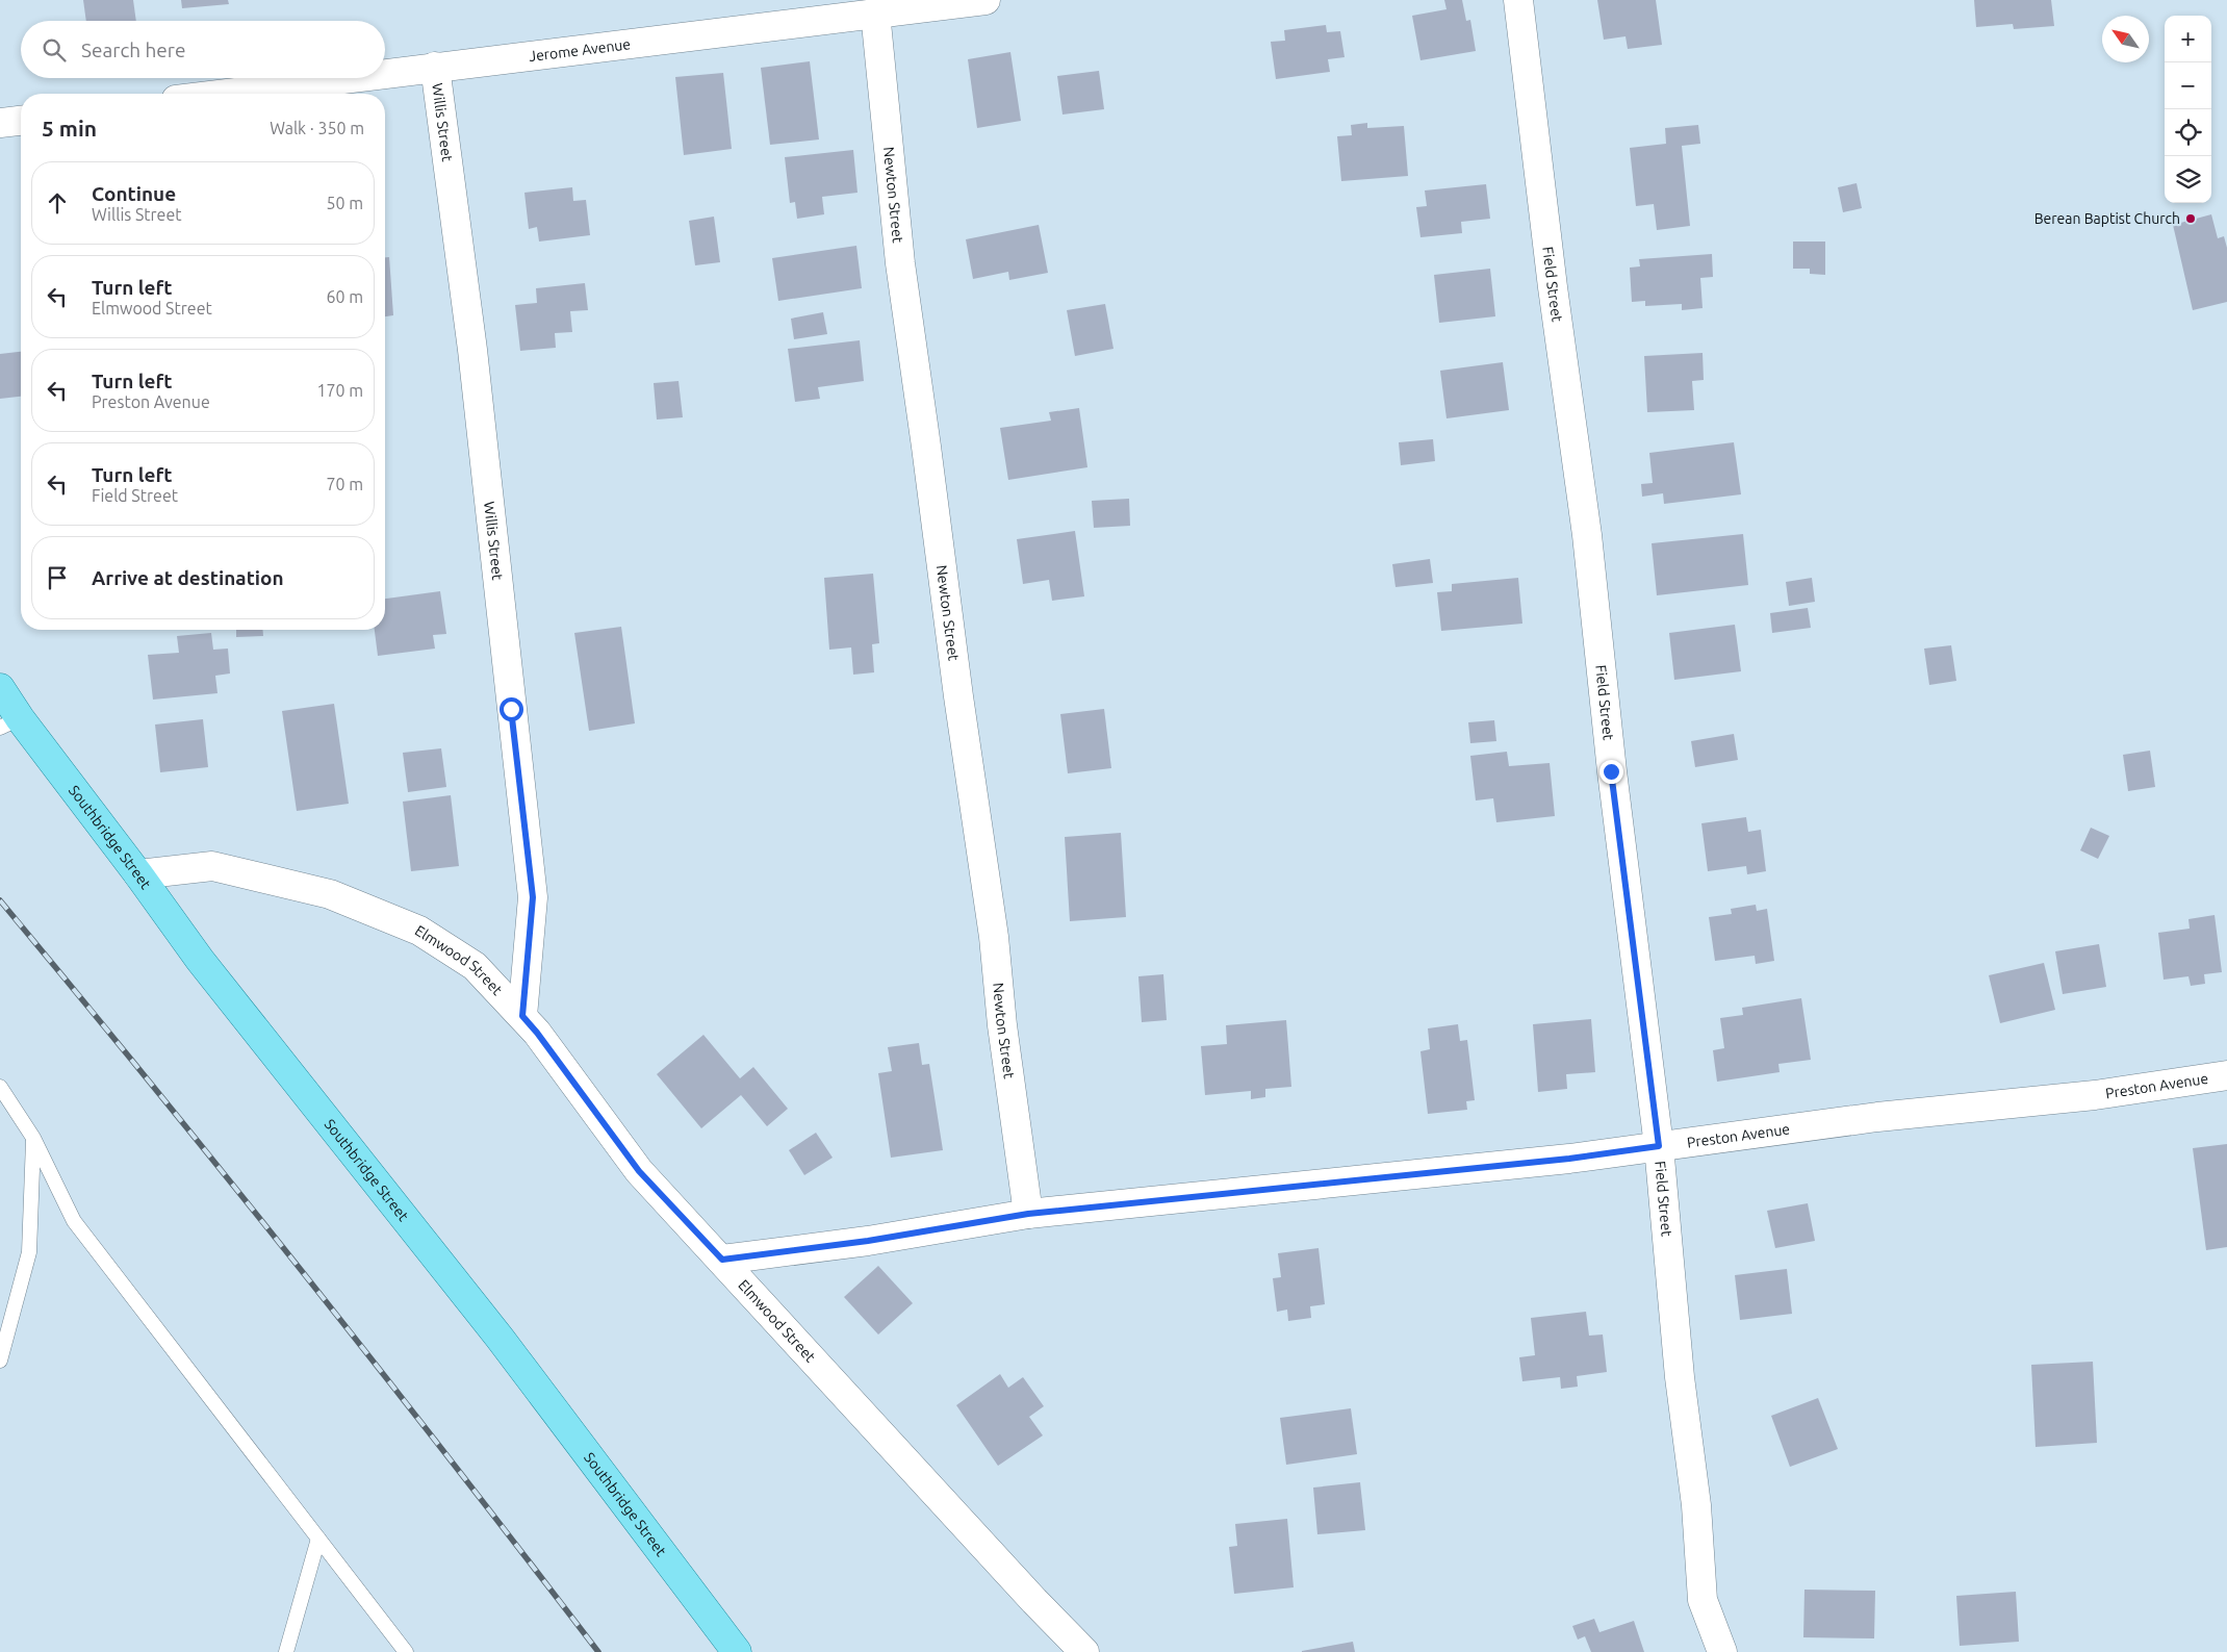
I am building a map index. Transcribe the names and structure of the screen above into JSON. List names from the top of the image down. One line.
{"streets":{"main road":["Southbridge Street"],"street":["Jerome Avenue","Willis Street","Newton Street","Field Street","Elmwood Street","Preston Avenue"]},"crossings":[["Jerome Avenue","Willis Street"],["Jerome Avenue","Newton Street"],["Willis Street","Elmwood Street"],["Newton Street","Preston Avenue"],["Field Street","Preston Avenue"],["Southbridge Street","Elmwood Street"],["Elmwood Street","Preston Avenue"]],"places":["Berean Baptist Church"],"north":"top left","page":{"map_buttons":["+","−"],"search":"Search here","heading":["5 min","Walk · 350 m"],"list":[["Continue","Willis Street","50 m"],["Turn left","Elmwood Street","60 m"],["Turn left","Preston Avenue","170 m"],["Turn left","Field Street","70 m"],"Arrive at destination"]}}
